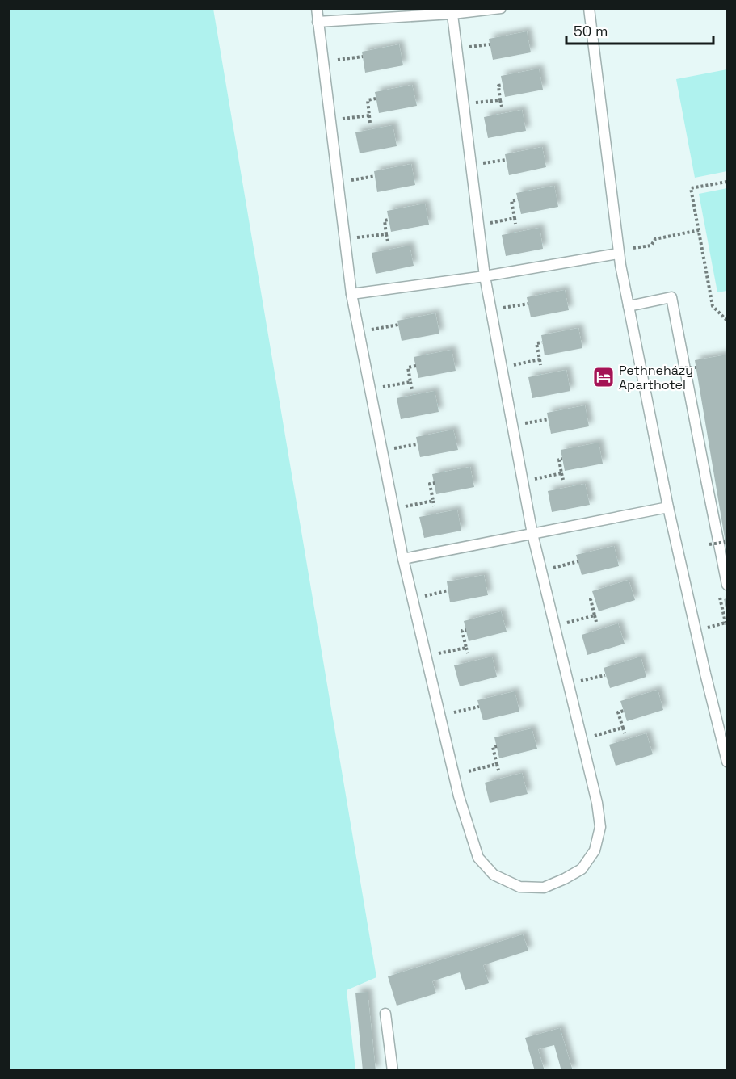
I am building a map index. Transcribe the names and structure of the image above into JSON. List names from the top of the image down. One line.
{"places":{"hotel":["Pethneházy Aparthotel"]},"scale_bar":"50 m"}
